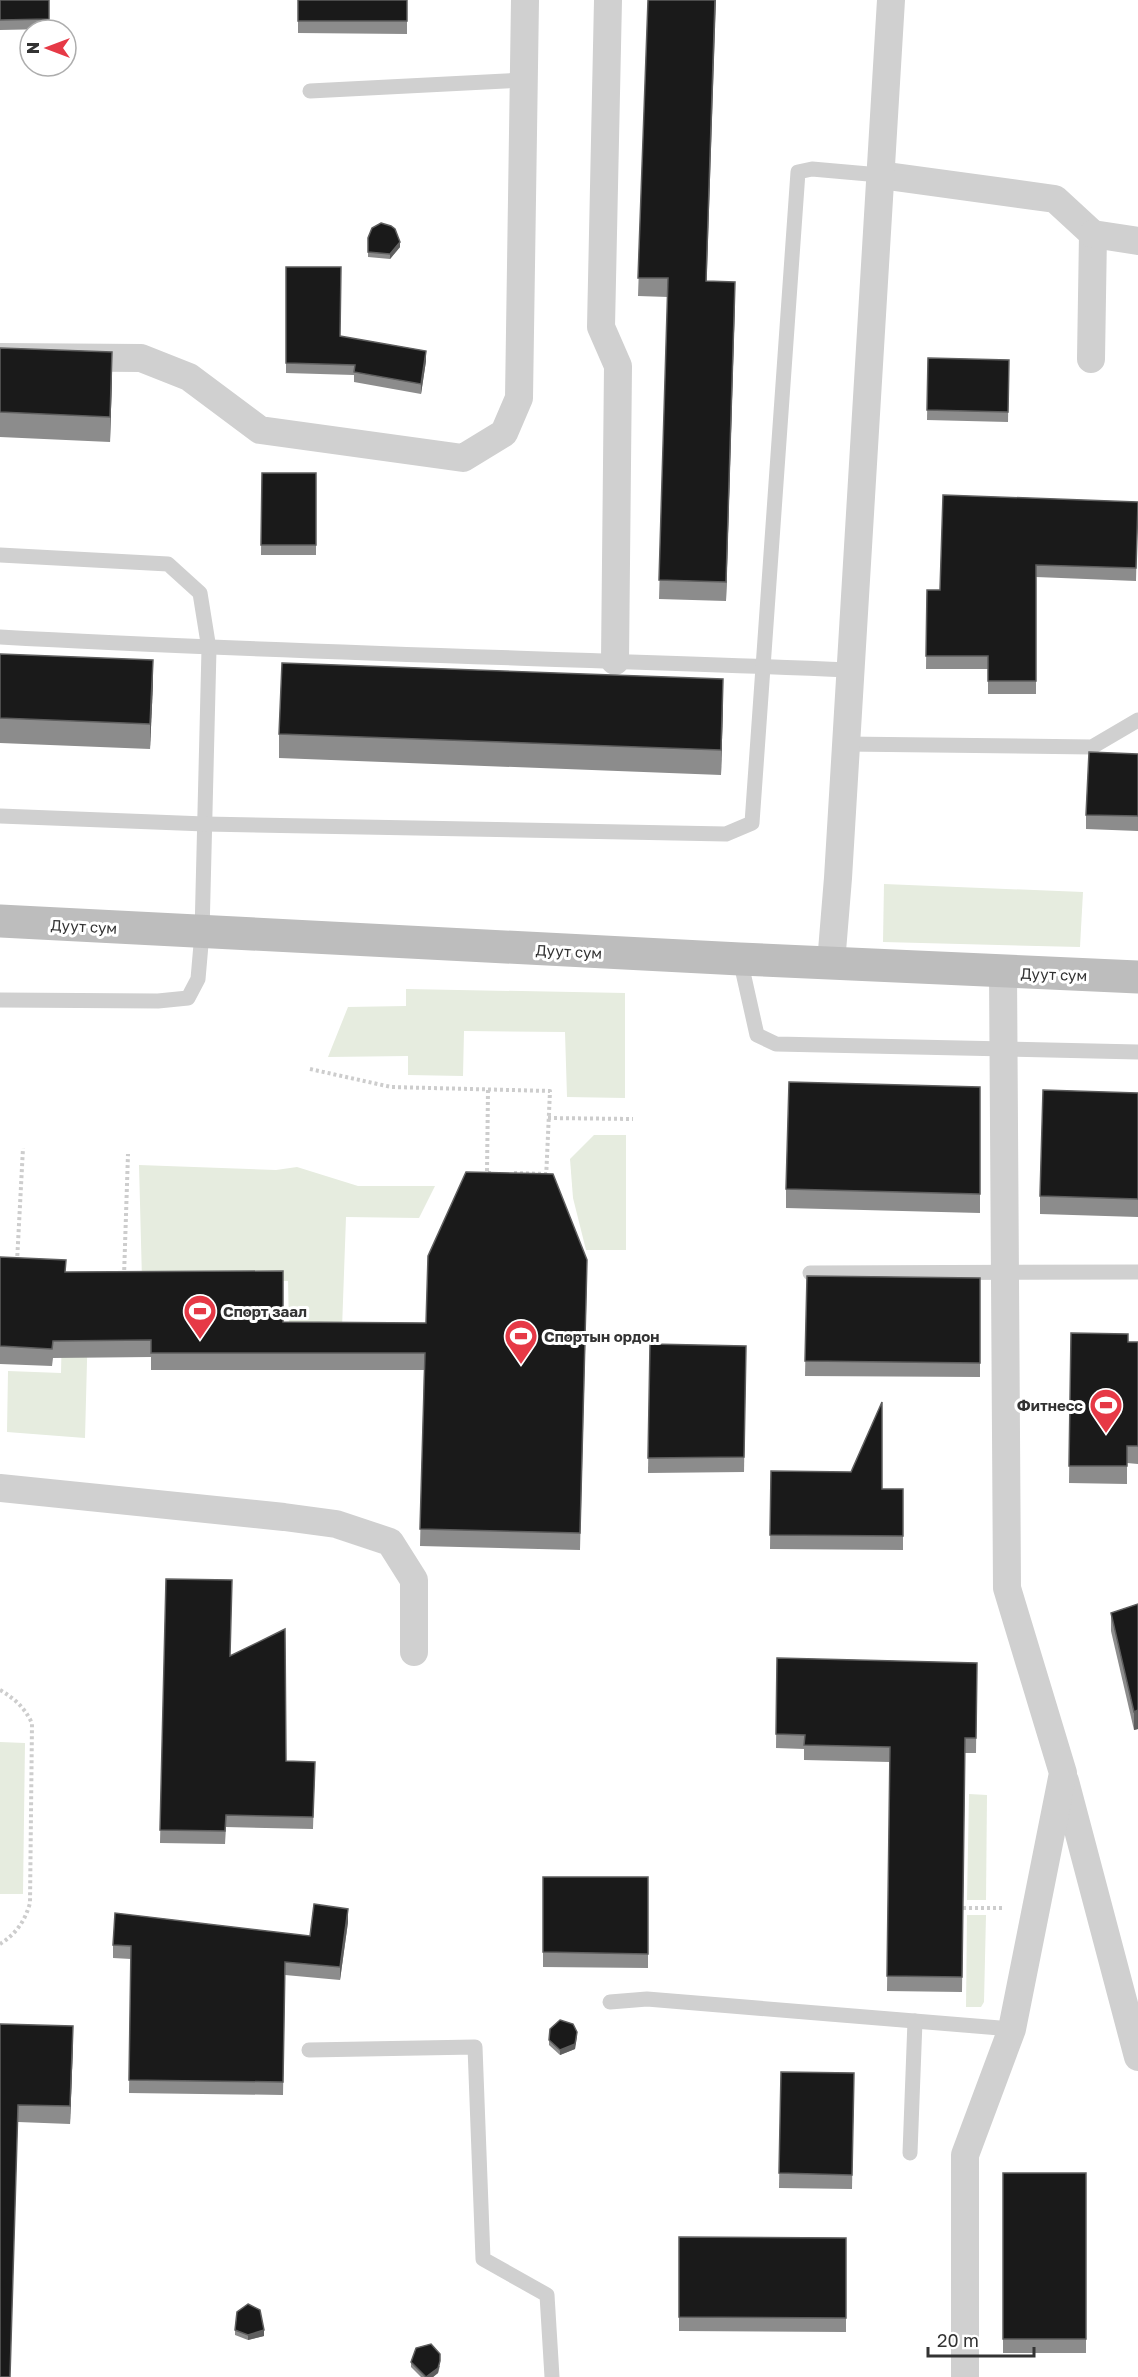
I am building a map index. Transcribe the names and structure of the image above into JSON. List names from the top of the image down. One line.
{"streets":{"main road":["Дуут сум"]},"places":{"sports":["Спорт заал","Спортын ордон","Фитнесс"]},"scale_bar":"20 m","north":"left"}
